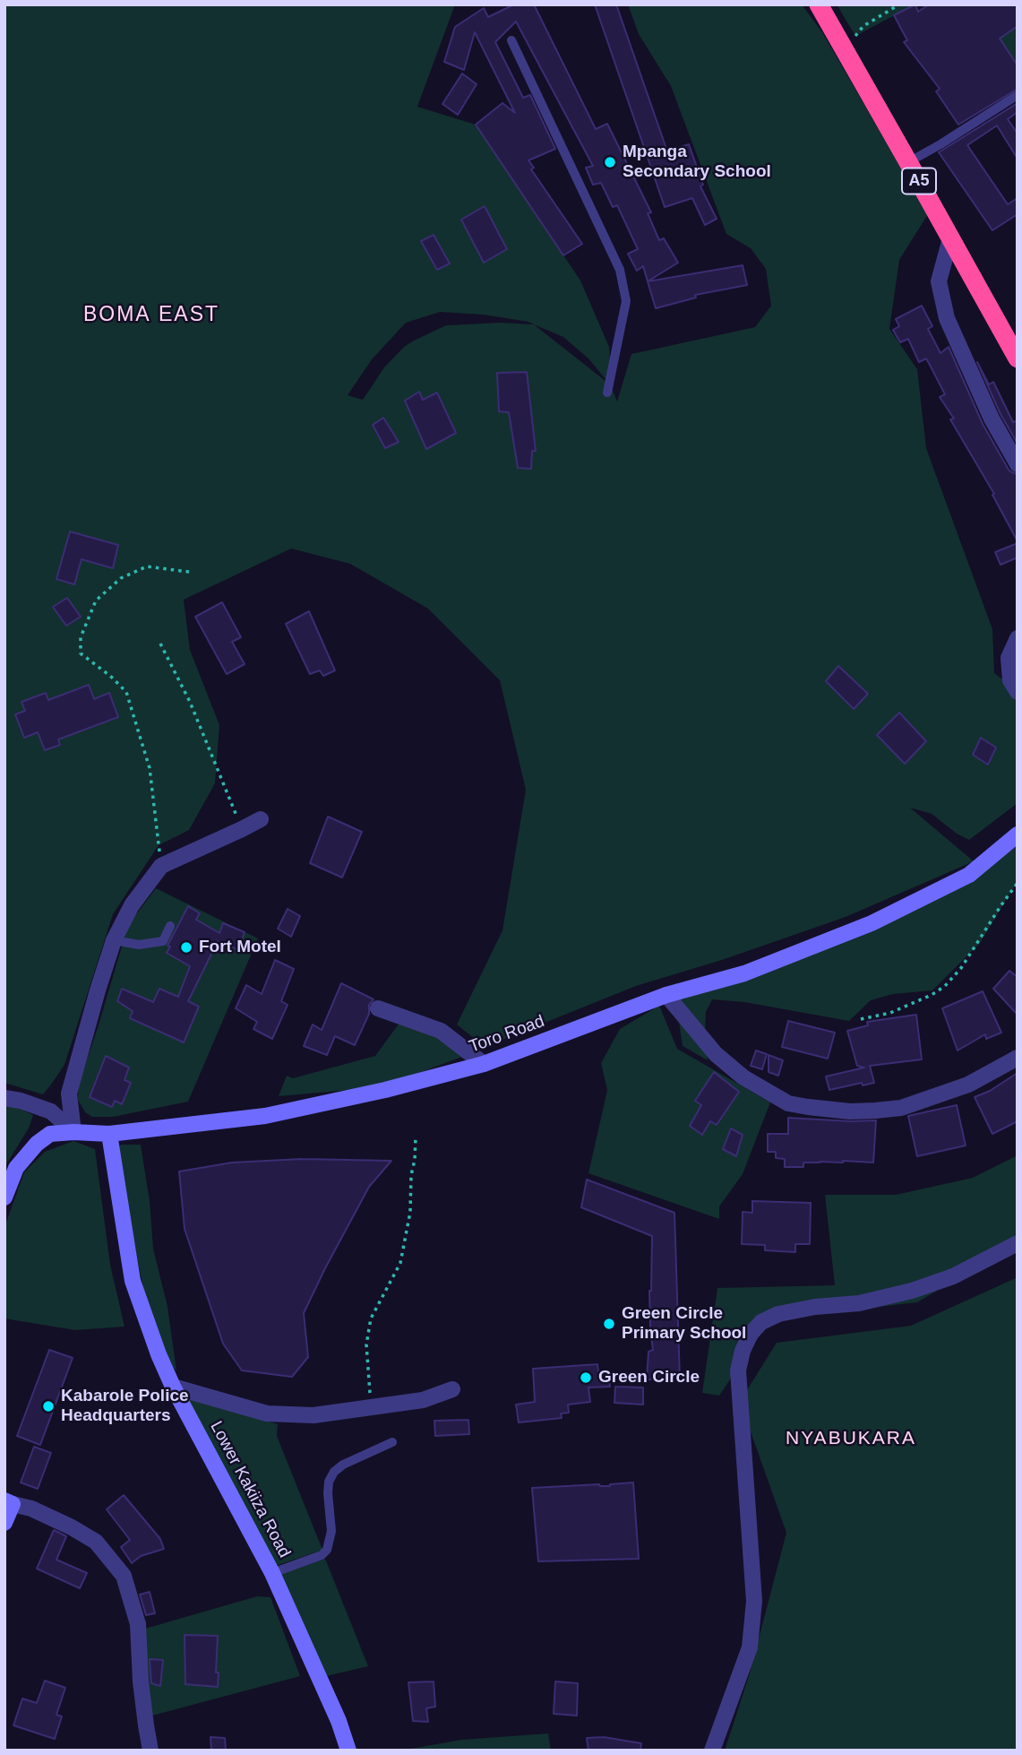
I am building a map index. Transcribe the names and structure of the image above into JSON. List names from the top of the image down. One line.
{"streets":{"highway":["A5"],"main road":["Toro Road","Lower Kakiiza Road"]},"crossings":[["Toro Road","Lower Kakiiza Road"]],"districts":["BOMA EAST","NYABUKARA"],"places":["Mpanga Secondary School","Fort Motel","Green Circle Primary School","Green Circle","Kabarole Police Headquarters"]}
